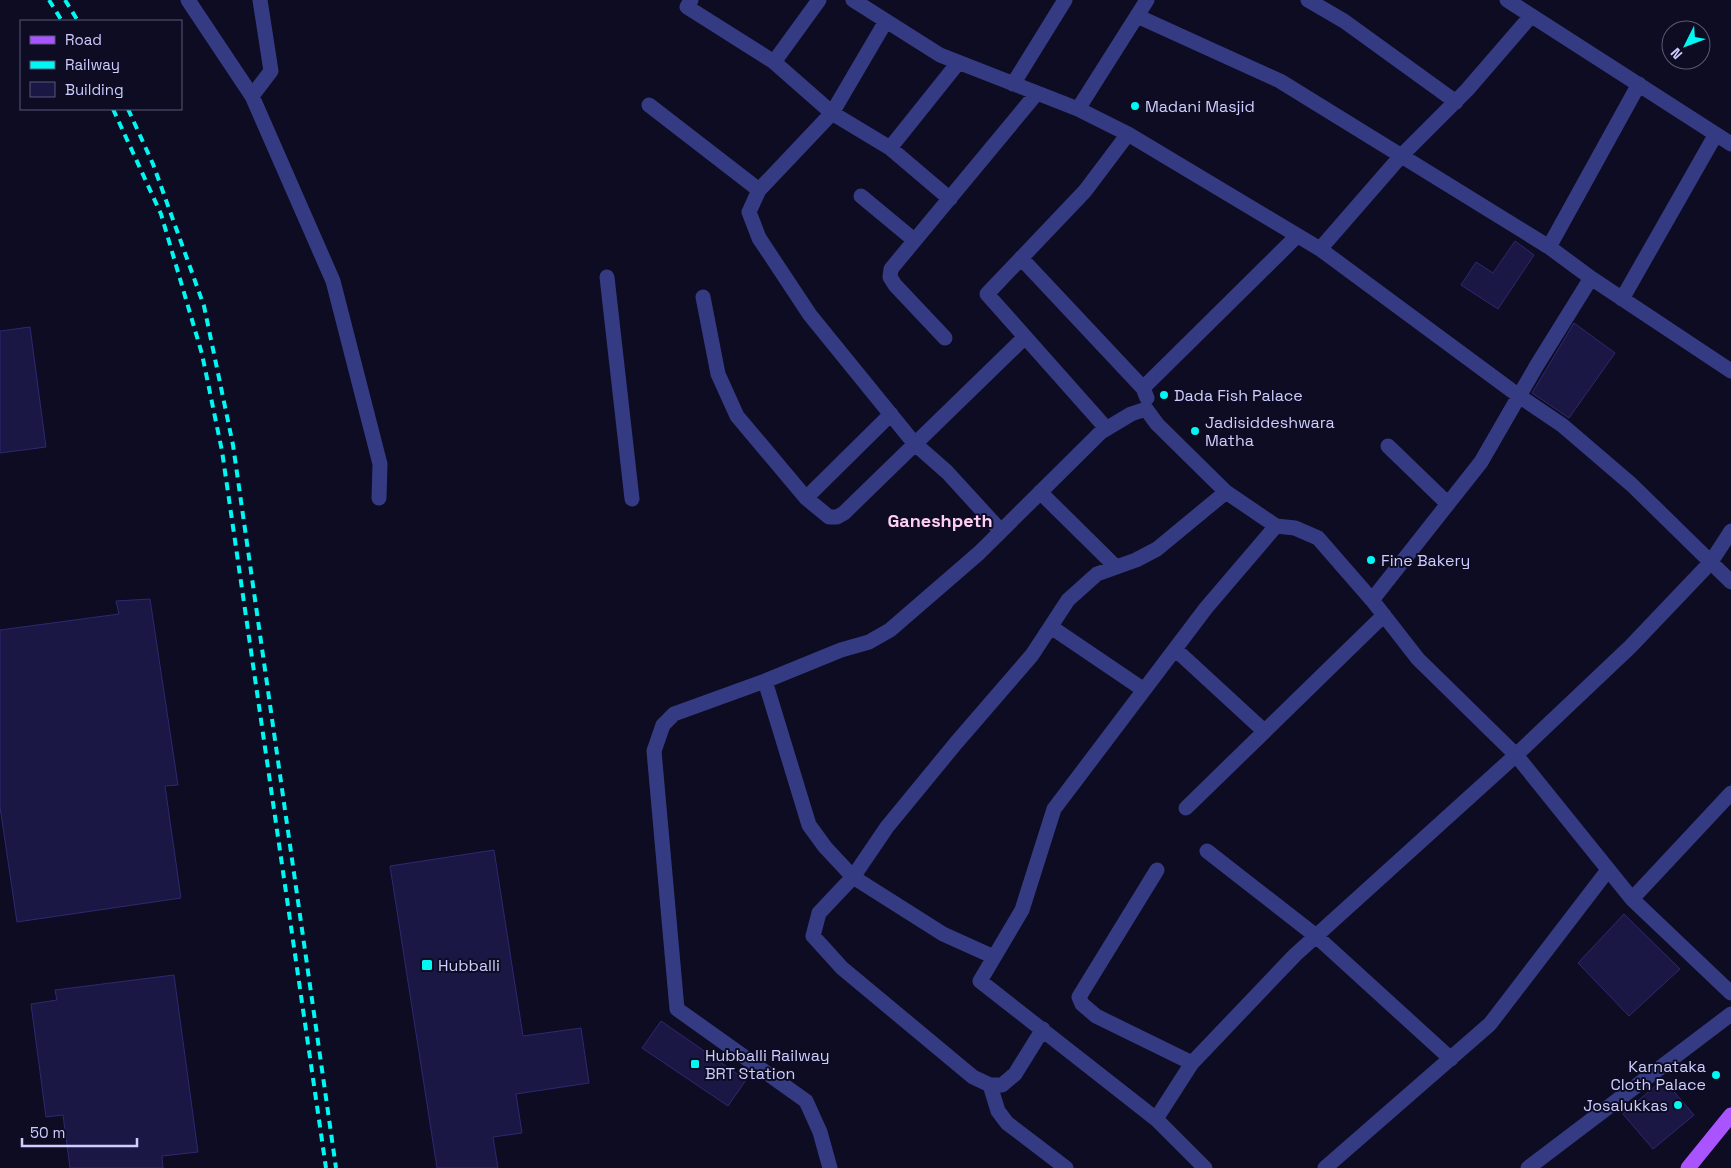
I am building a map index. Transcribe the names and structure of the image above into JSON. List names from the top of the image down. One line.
{"districts":["Ganeshpeth"],"places":{"other":["Madani Masjid","Dada Fish Palace","Jadisiddeshwara Matha","Fine Bakery","Karnataka Cloth Palace","Josalukkas"],"transit":["Hubballi","Hubballi Railway BRT Station"]},"legend":["Road","Railway","Building"],"scale_bar":"50 m","north":"bottom left"}
